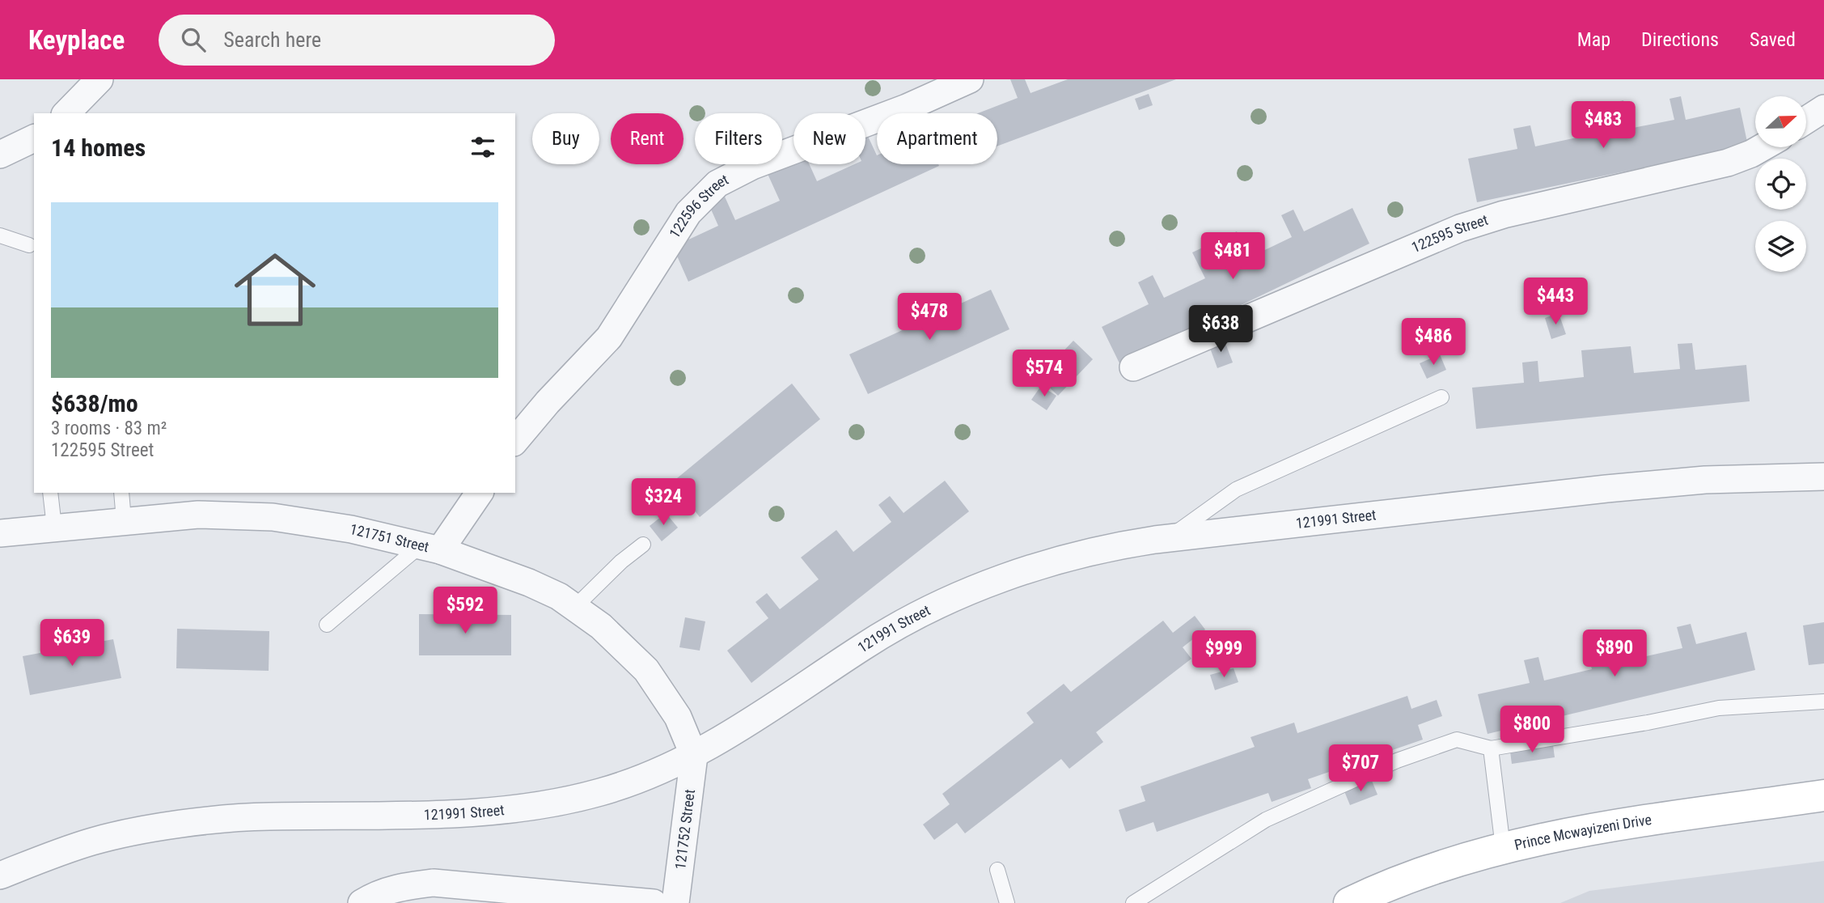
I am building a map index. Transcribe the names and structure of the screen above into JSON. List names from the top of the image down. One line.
{"streets":{"street":["122596 Street","122595 Street","121991 Street","121751 Street","121752 Street","Prince Mcwayizeni Drive"]},"crossings":[["121991 Street","121751 Street"],["121991 Street","121752 Street"],["121751 Street","121752 Street"]],"north":"right","page":{"header":"Keyplace","search":"Search here","nav":["Map","Directions","Saved"],"price":["$483","$481","$443","$478","$638","$486","$574","$324","$592","$639","$890","$999","$800","$707"],"chip":["Buy","Rent","Filters","New","Apartment"],"heading":"14 homes","list":[{"name":"$638/mo","note":"3 rooms · 83 m² · 122595 Street"}]}}
